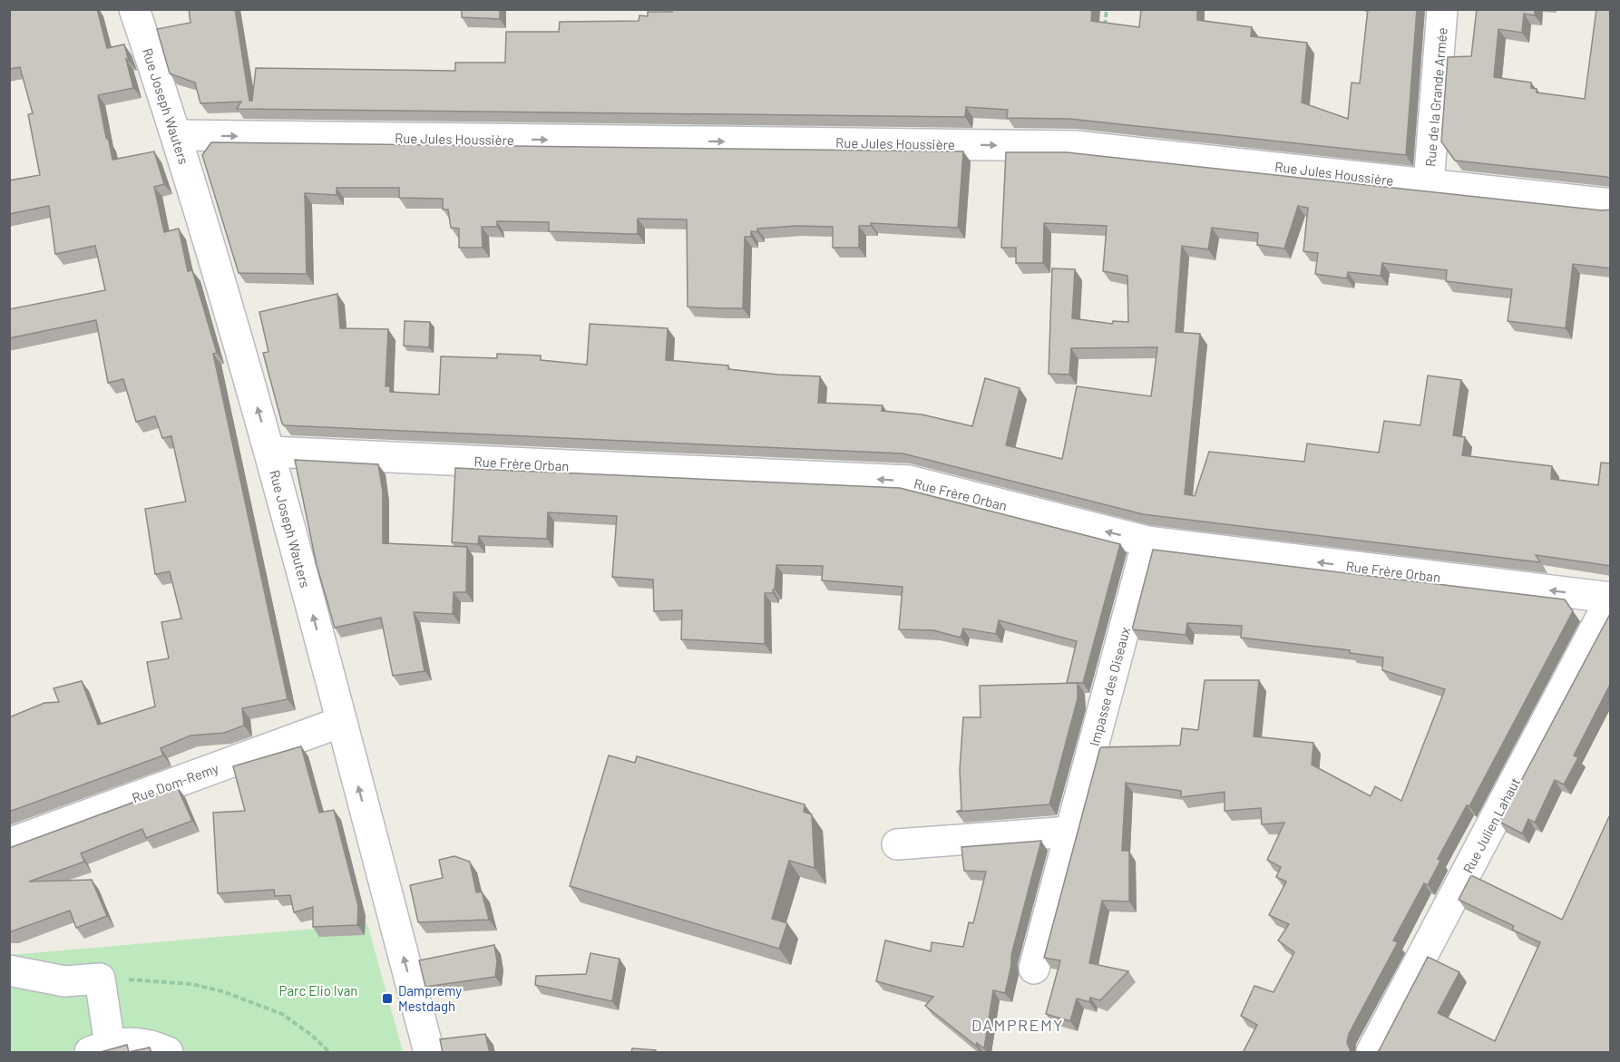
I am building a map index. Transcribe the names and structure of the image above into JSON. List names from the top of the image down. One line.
{"streets":{"street":["Rue de la Grande Armée","Rue Joseph Wauters","Rue Jules Houssière","Rue Frère Orban","Impasse des Oiseaux","Rue Dom-Remy","Rue Julien Lahaut"]},"crossings":[["Rue de la Grande Armée","Rue Jules Houssière"],["Rue Joseph Wauters","Rue Jules Houssière"],["Rue Joseph Wauters","Rue Frère Orban"],["Rue Joseph Wauters","Rue Dom-Remy"],["Rue Frère Orban","Impasse des Oiseaux"],["Rue Frère Orban","Rue Julien Lahaut"]],"one_way":["Rue Joseph Wauters","Rue Jules Houssière","Rue Frère Orban"],"districts":["DAMPREMY"],"parks":["Parc Elio Ivan"],"places":{"transit":["Dampremy Mestdagh"]}}
